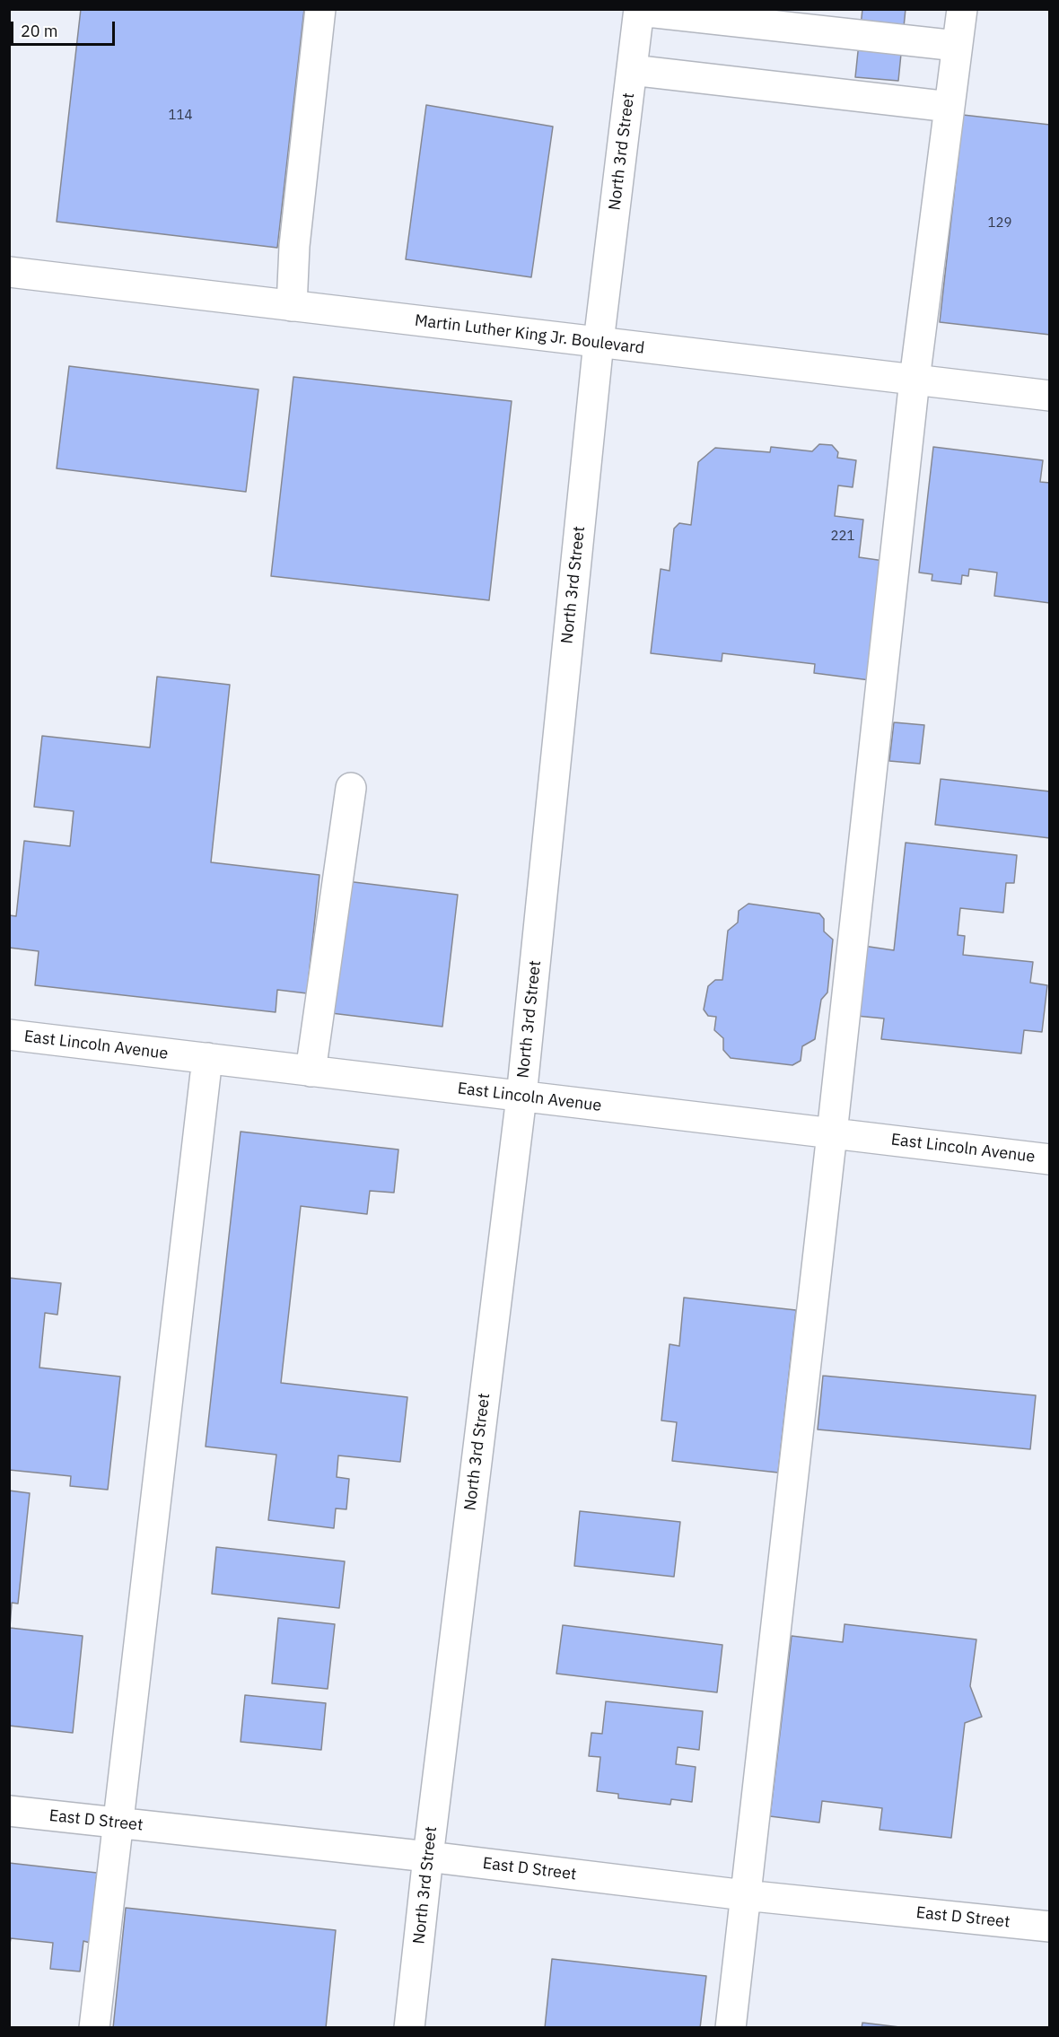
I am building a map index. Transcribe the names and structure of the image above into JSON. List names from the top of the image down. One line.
{"streets":{"street":["North 3rd Street","Martin Luther King Jr. Boulevard","East Lincoln Avenue","East D Street"]},"crossings":[["North 3rd Street","Martin Luther King Jr. Boulevard"],["North 3rd Street","East Lincoln Avenue"],["North 3rd Street","East D Street"]],"house_numbers":["114","129","221"],"scale_bar":"20 m"}
